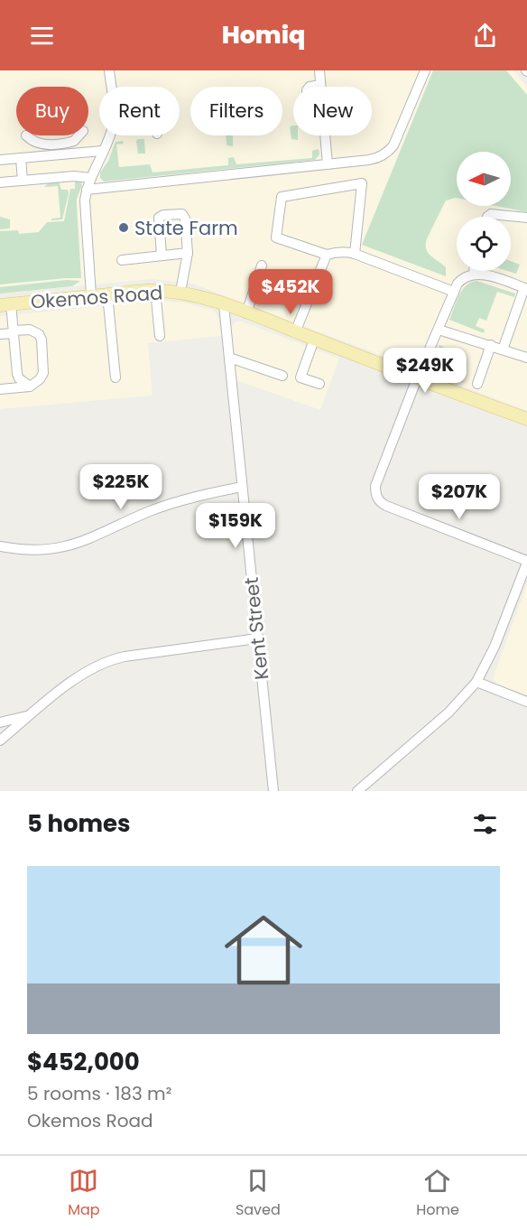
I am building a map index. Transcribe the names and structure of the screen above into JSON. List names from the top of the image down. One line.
{"streets":{"main road":["Okemos Road"],"street":["Kent Street"]},"crossings":[["Okemos Road","Kent Street"]],"places":["State Farm"],"north":"left","page":{"header":"Homiq","chip":["Buy","Rent","Filters","New"],"price":["$452K","$249K","$225K","$207K","$159K"],"heading":"5 homes","list":[{"name":"$452,000","note":"5 rooms · 183 m² · Okemos Road"}],"tabs":["Map","Saved","Home"]}}
